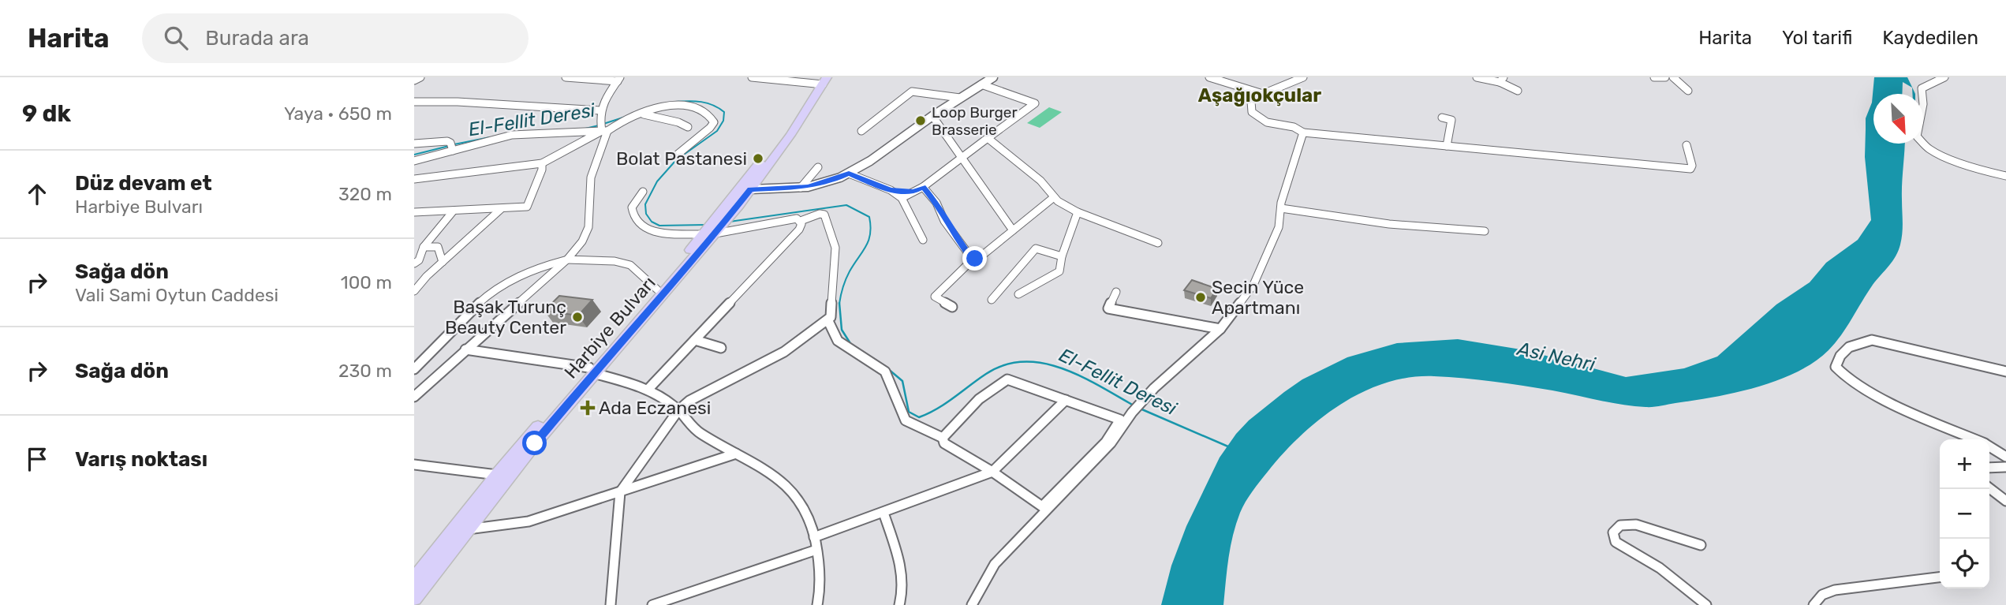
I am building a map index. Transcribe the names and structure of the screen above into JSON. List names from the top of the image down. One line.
{"streets":{"main road":["Harbiye Bulvarı"]},"districts":["Aşağıokçular"],"water":["El-Fellit Deresi","Asi Nehri"],"places":{"other":["Loop Burger Brasserie","Bolat Pastanesi","Secin Yüce Apartmanı","Başak Turunç Beauty Center"],"health":["Ada Eczanesi"]},"north":"bottom right","page":{"header":"Harita","search":"Burada ara","nav":["Harita","Yol tarifi","Kaydedilen"],"heading":["9 dk","Yaya · 650 m"],"list":[["Düz devam et","Harbiye Bulvarı","320 m"],["Sağa dön","Vali Sami Oytun Caddesi","100 m"],["Sağa dön","230 m"],"Varış noktası"],"map_buttons":["+","−"]}}
